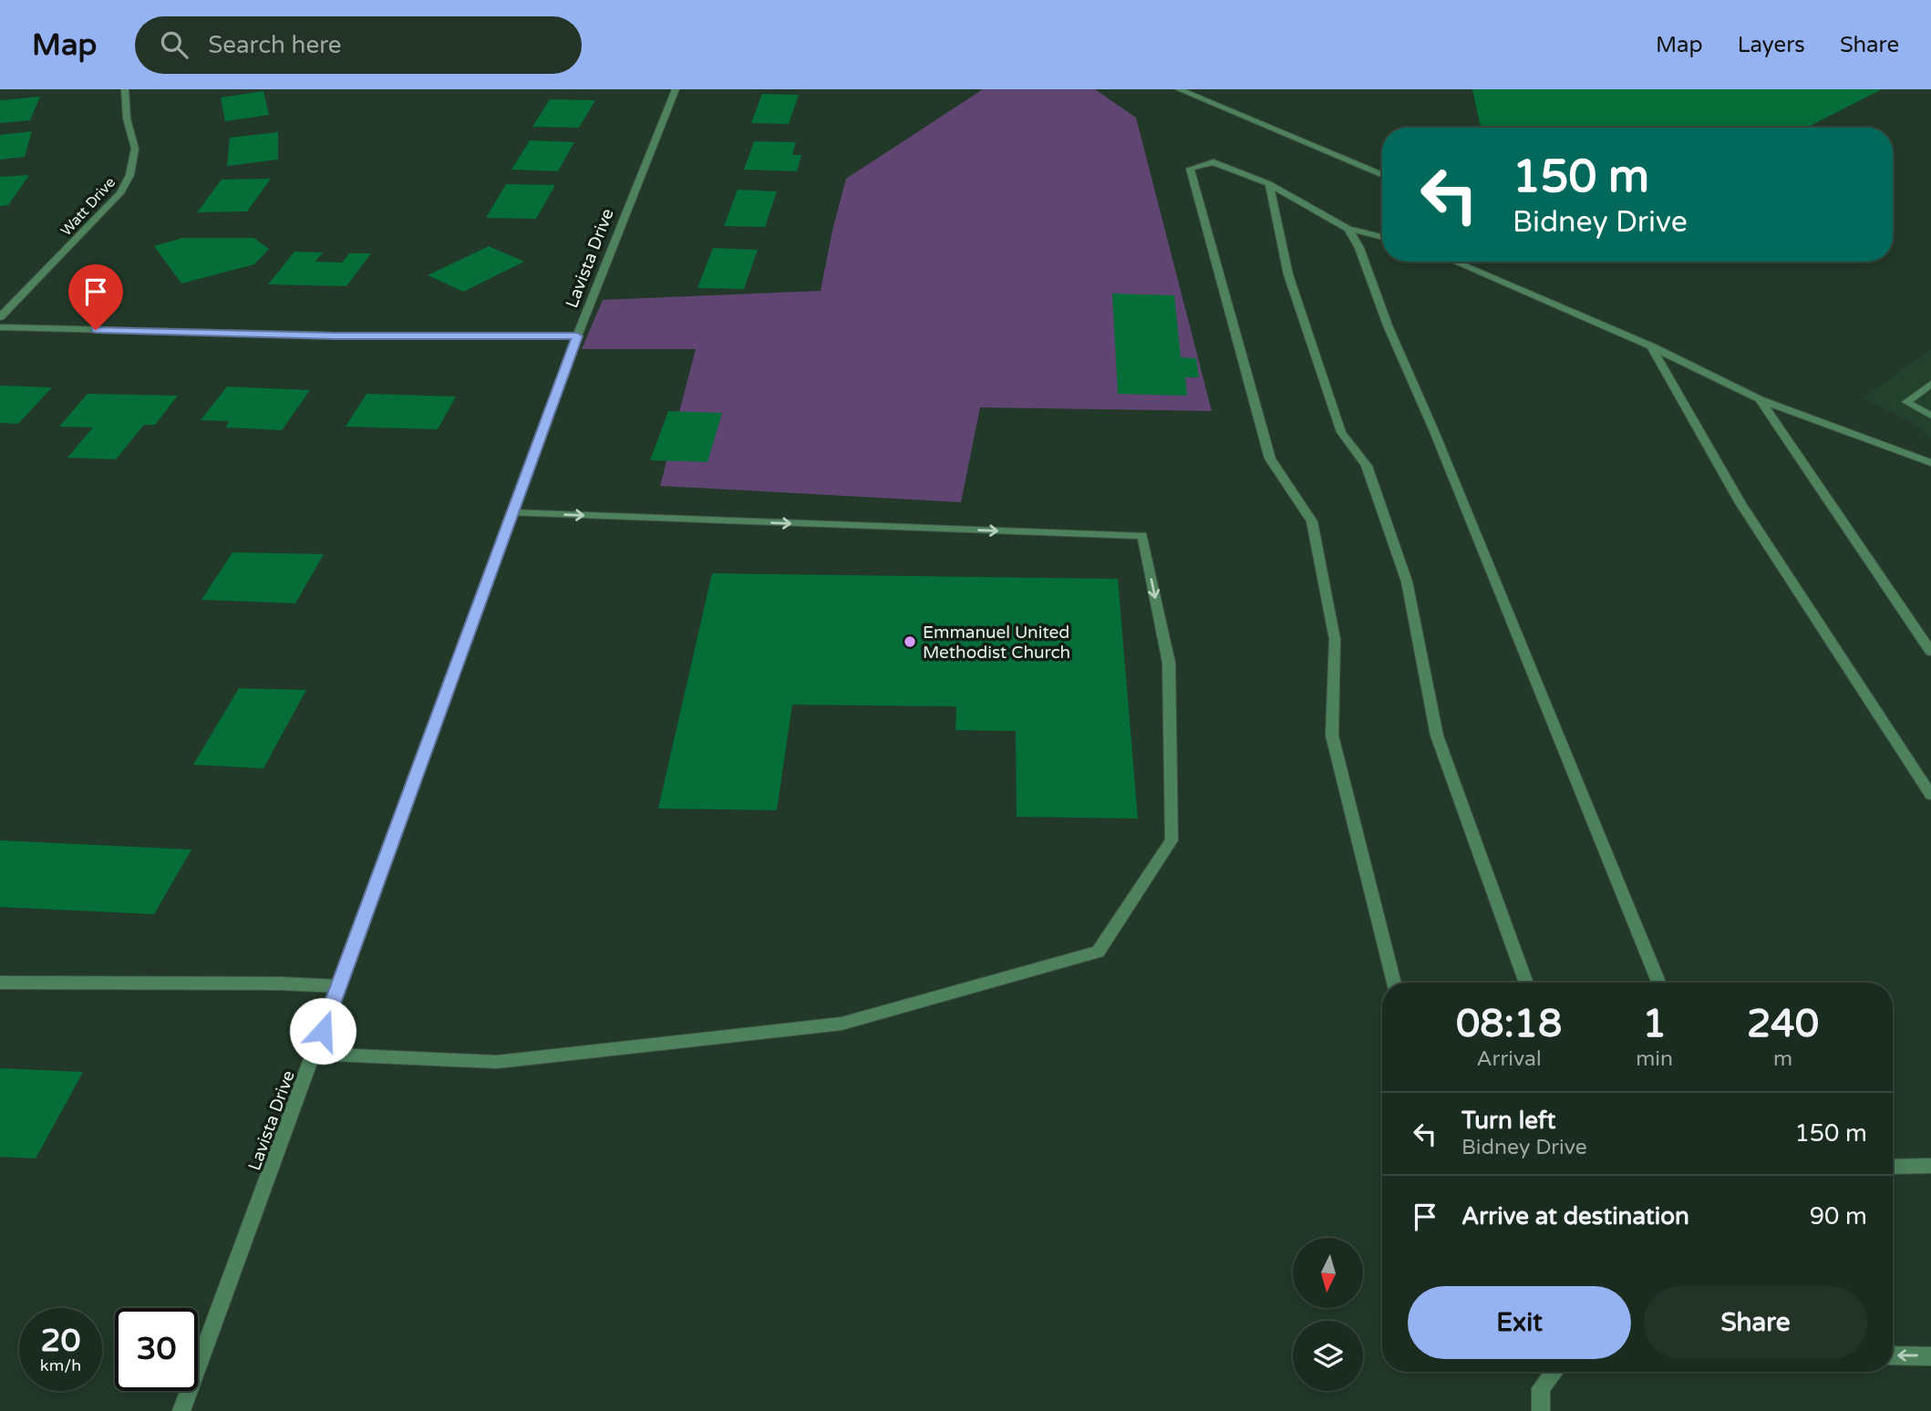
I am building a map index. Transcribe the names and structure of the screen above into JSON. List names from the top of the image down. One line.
{"streets":{"street":["Watt Drive","Lavista Drive"]},"places":["Emmanuel United Methodist Church"],"north":"bottom","page":{"header":"Map","search":"Search here","nav":["Map","Layers","Share"],"turn":["150 m","Bidney Drive"],"eta":["08:18","Arrival","1","min","240","m"],"list":[{"name":"Turn left","note":"Bidney Drive","value":"150 m"},{"name":"Arrive at destination","value":"90 m"}],"buttons":["Exit","Share"],"speed":"20 km/h","limit":"30"}}
